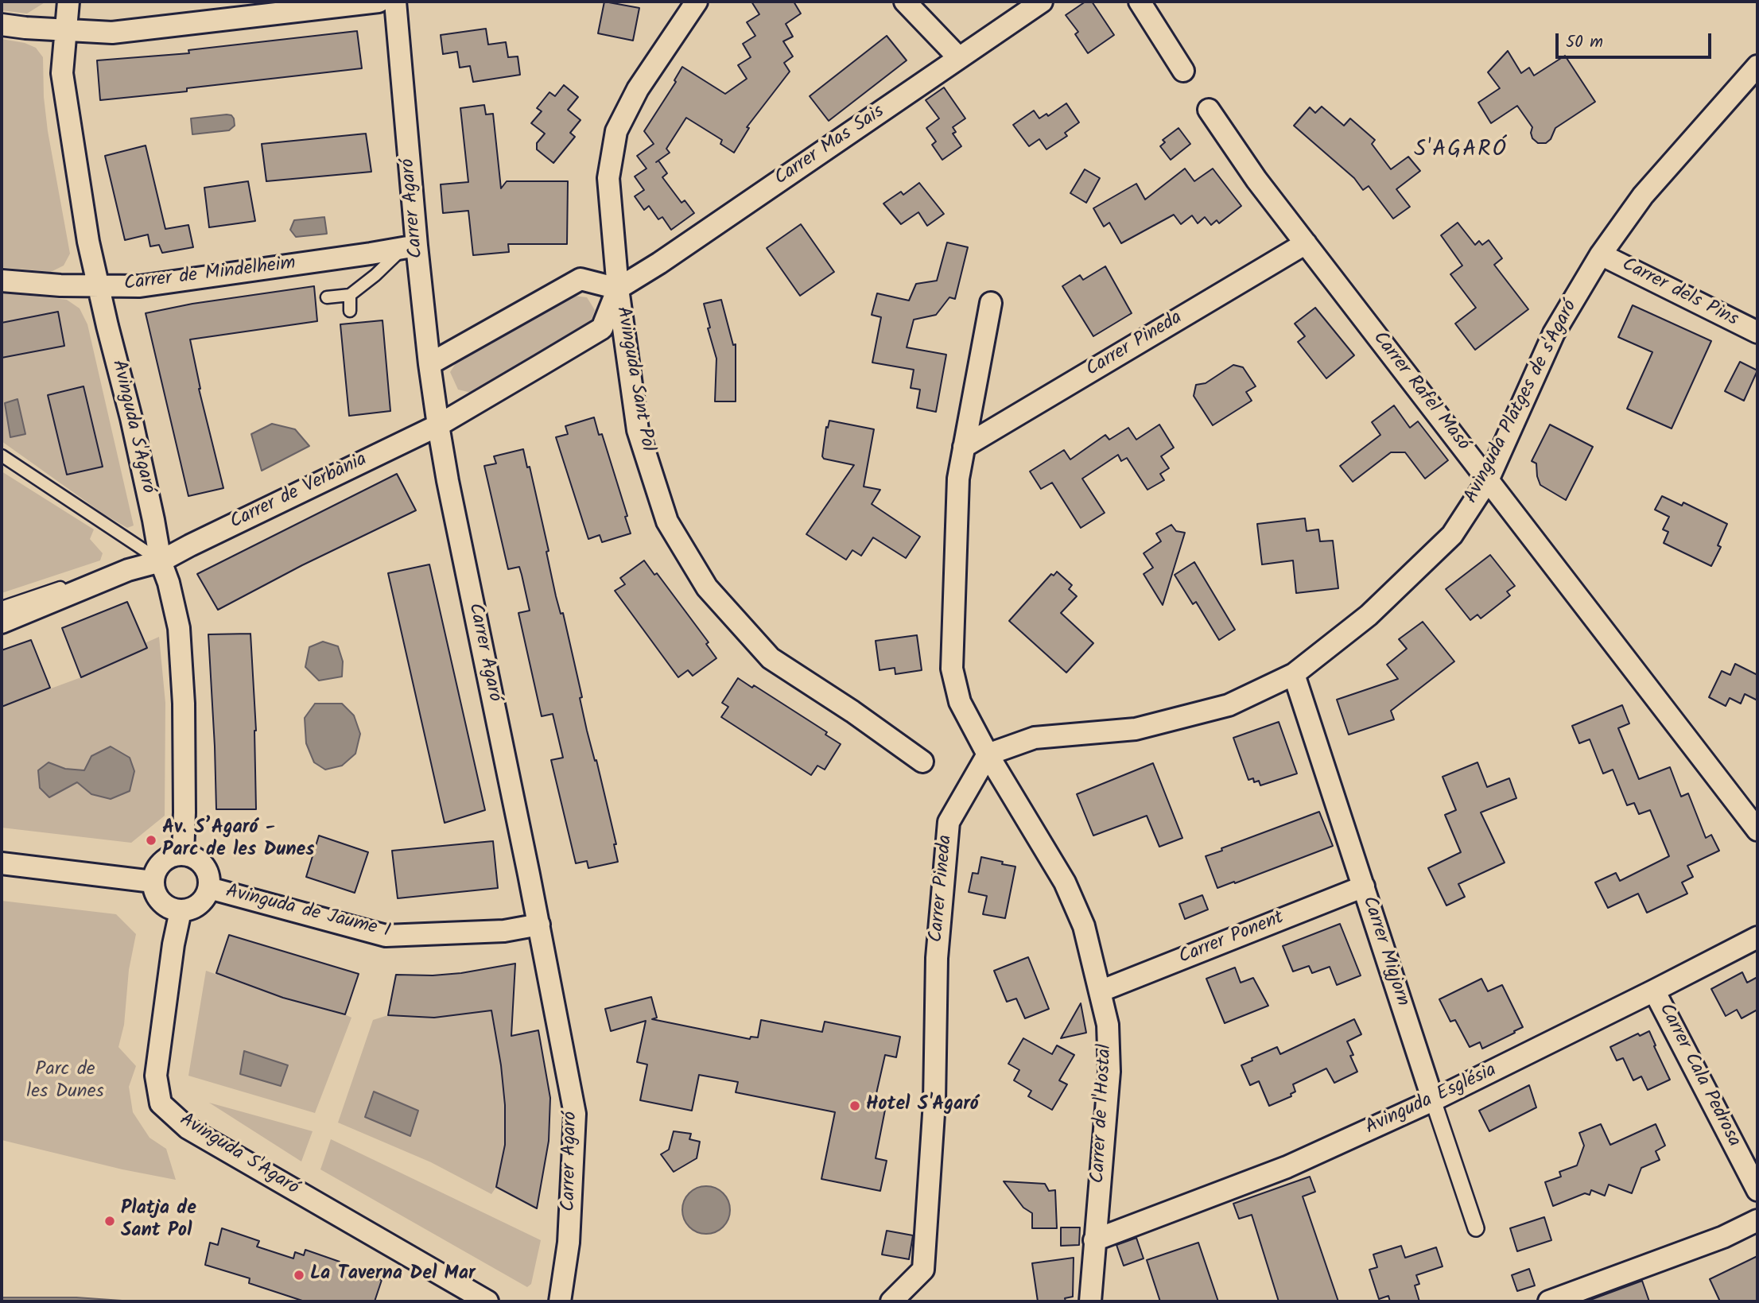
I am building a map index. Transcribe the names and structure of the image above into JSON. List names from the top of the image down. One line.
{"streets":{"street":["Carrer Mas Sais","Carrer Agaró","Carrer de Mindelheim","Carrer dels Pins","Carrer Pineda","Avinguda Sant Pol","Carrer Rafel Masó","Avinguda Platges de s'Agaró","Avinguda S'Agaró","Carrer de Verbània","Avinguda de Jaume I","Carrer Ponent","Carrer Migjorn","Carrer Cala Pedrosa","Avinguda Església","Carrer de l'Hostal"]},"crossings":[["Carrer Mas Sais","Avinguda Sant Pol"],["Carrer Agaró","Carrer de Mindelheim"],["Carrer Agaró","Carrer de Verbània"],["Carrer Agaró","Avinguda de Jaume I"],["Carrer de Mindelheim","Avinguda S'Agaró"],["Carrer dels Pins","Avinguda Platges de s'Agaró"],["Carrer Pineda","Carrer Rafel Masó"],["Carrer Pineda","Avinguda Platges de s'Agaró"],["Carrer Pineda","Carrer de l'Hostal"],["Carrer Rafel Masó","Avinguda Platges de s'Agaró"],["Avinguda Platges de s'Agaró","Carrer Migjorn"],["Avinguda Platges de s'Agaró","Carrer de l'Hostal"],["Avinguda S'Agaró","Carrer de Verbània"],["Avinguda S'Agaró","Avinguda de Jaume I"],["Carrer Ponent","Carrer Migjorn"],["Carrer Ponent","Carrer de l'Hostal"],["Carrer Migjorn","Avinguda Església"],["Carrer Cala Pedrosa","Avinguda Església"],["Avinguda Església","Carrer de l'Hostal"]],"districts":["S'AGARÓ"],"parks":["Parc de les Dunes"],"places":["Av. S’Agaró - Parc de les Dunes","Hotel S'Agaró","Platja de Sant Pol","La Taverna Del Mar"],"scale_bar":"50 m"}
